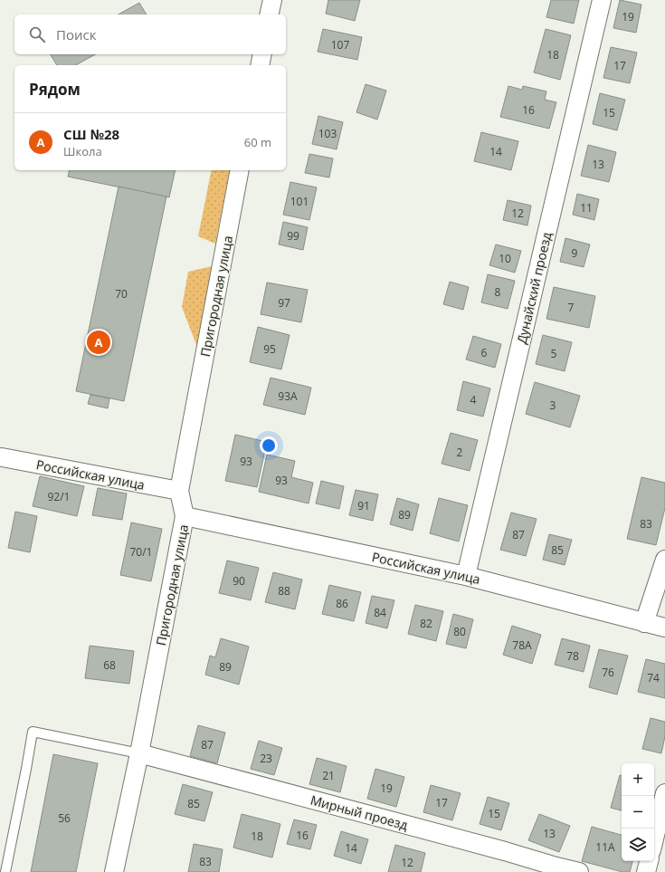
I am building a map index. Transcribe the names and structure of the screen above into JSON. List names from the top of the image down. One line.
{"streets":{"street":["Дунайский проезд","Пригородная улица","Российская улица","Мирный проезд"]},"crossings":[["Дунайский проезд","Российская улица"],["Пригородная улица","Российская улица"],["Пригородная улица","Мирный проезд"]],"house_numbers":["19","107","18","17","16","15","103","14","13","101","11","12","99","9","10","8","70","97","7","95","6","5","93А","4","3","2","93","93","92/1","91","89","83","87","85","70/1","90","88","86","84","82","80","78А","78","68","89","76","74","87","23","21","19","17","85","15","56","13","16","18","11А","14","83","12"],"page":{"search":"Поиск","heading":"Рядом","list":[{"mark":"A","name":"СШ №28","note":"Школа","value":"60 m"}],"pins":"A","map_buttons":["+","−"]}}
